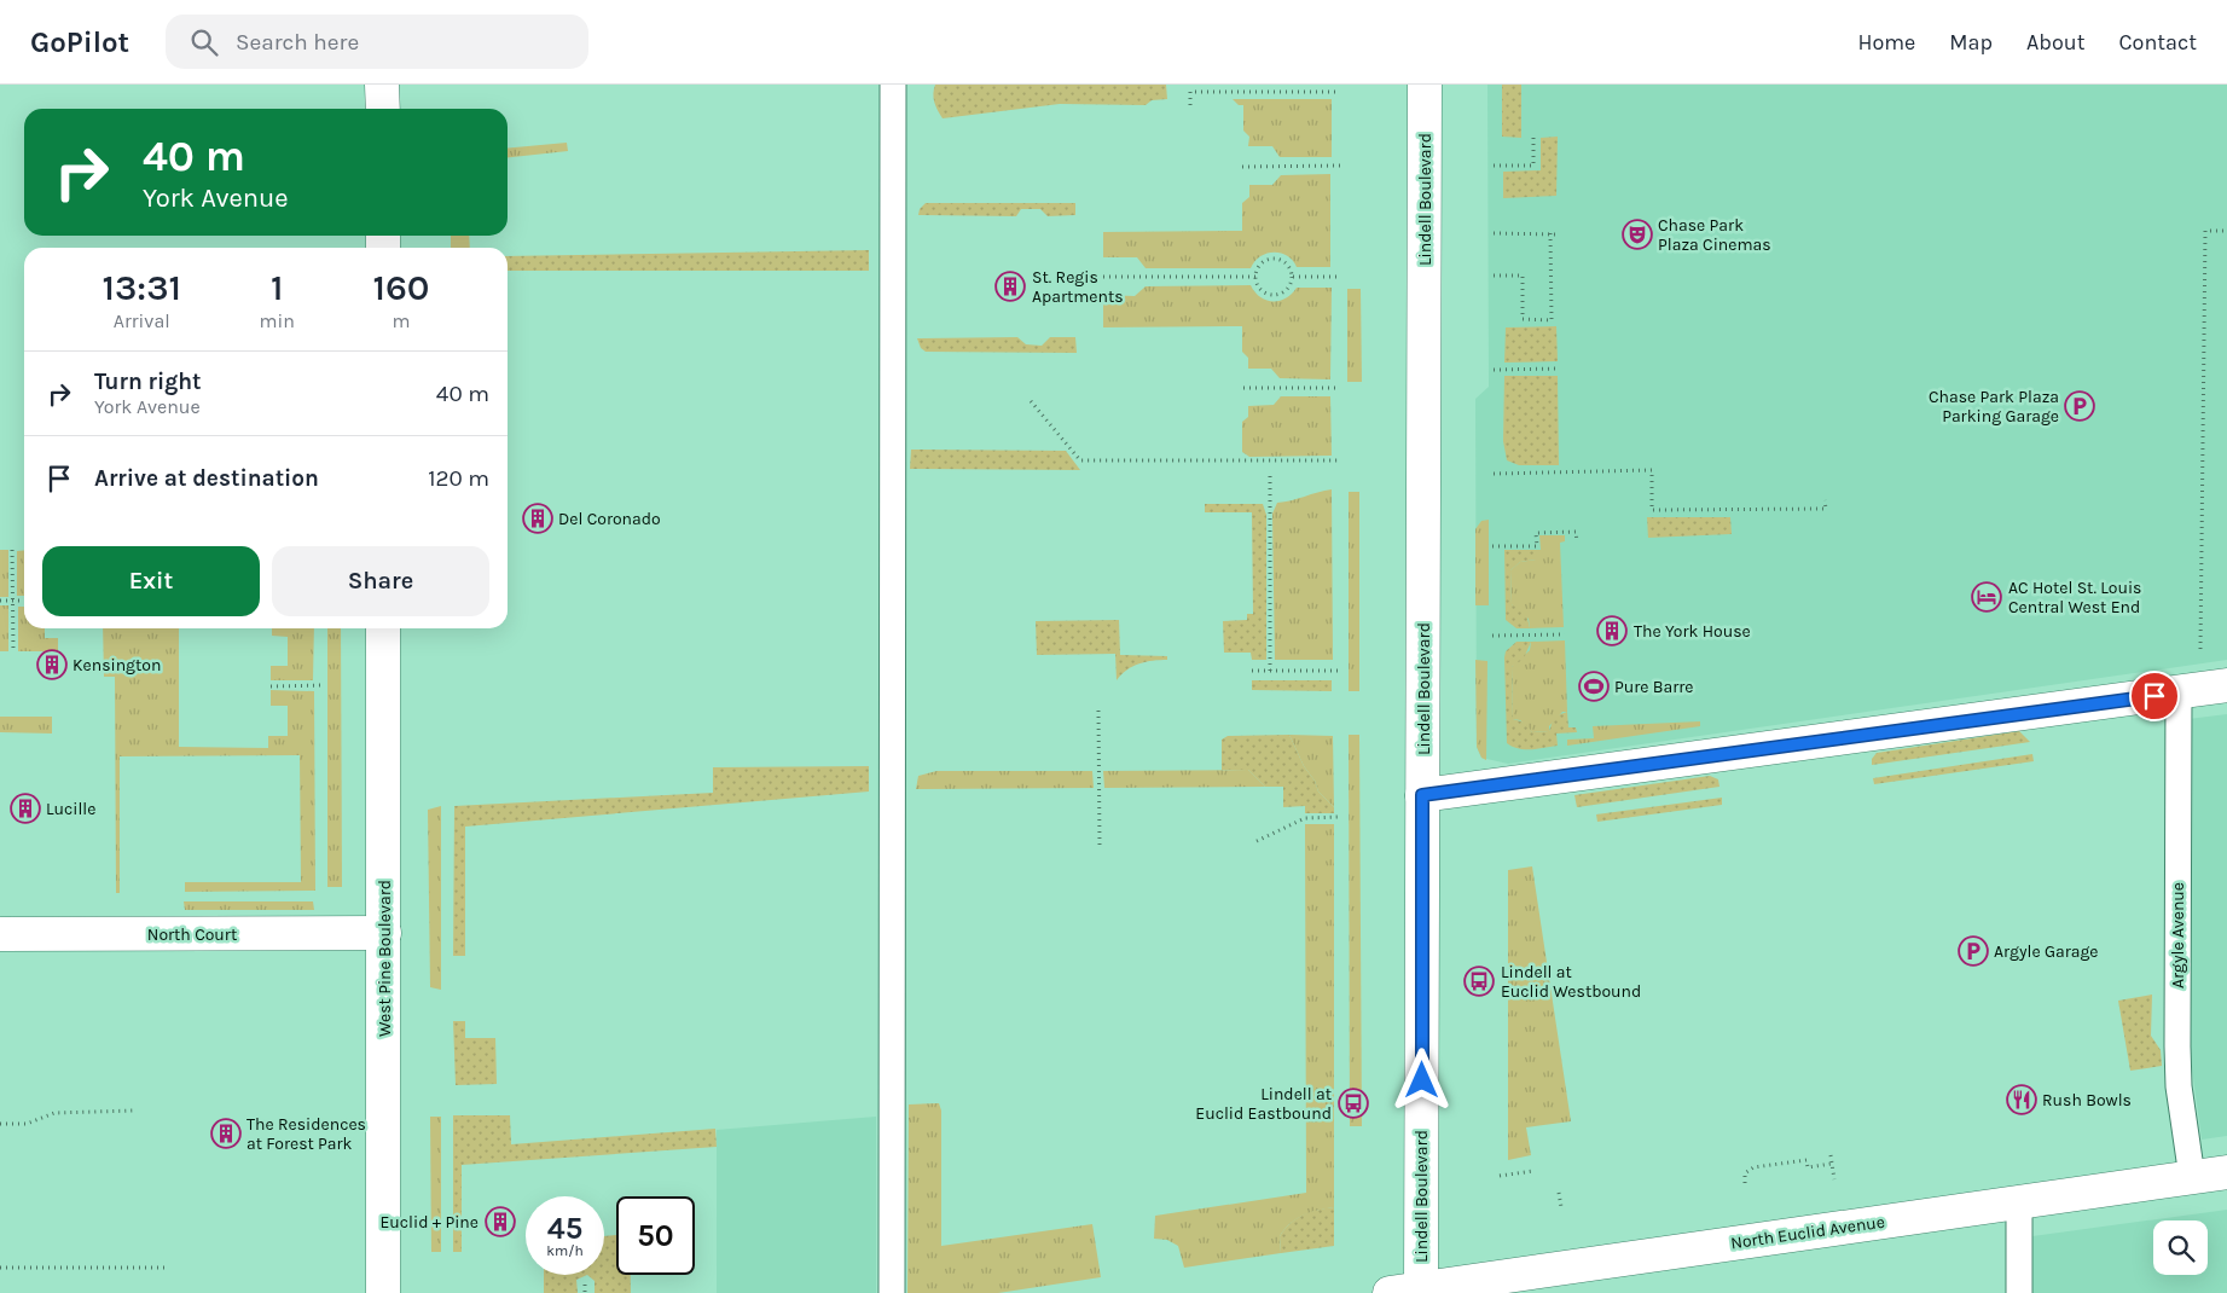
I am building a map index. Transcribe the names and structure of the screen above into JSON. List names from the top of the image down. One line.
{"streets":{"street":["Lindell Boulevard","North Court","West Pine Boulevard","North Euclid Avenue"],"lane":["Argyle Avenue"]},"crossings":[["Lindell Boulevard","North Euclid Avenue"],["North Court","West Pine Boulevard"],["Argyle Avenue","North Euclid Avenue"]],"places":{"theatre":["Chase Park Plaza Cinemas"],"building":["St. Regis Apartments","Del Coronado","The York House","Kensington","Lucille","The Residences at Forest Park","Euclid + Pine"],"parking":["Chase Park Plaza Parking Garage","Argyle Garage"],"hotel":["AC Hotel St. Louis Central West End"],"sports":["Pure Barre"],"bus stop":["Lindell at Euclid Westbound","Lindell at Euclid Eastbound"],"restaurant":["Rush Bowls"]},"page":{"header":"GoPilot","search":"Search here","nav":["Home","Map","About","Contact"],"turn":["40 m","York Avenue"],"eta":["13:31","Arrival","1","min","160","m"],"list":[{"name":"Turn right","note":"York Avenue","value":"40 m"},{"name":"Arrive at destination","value":"120 m"}],"buttons":["Exit","Share"],"speed":"45 km/h","limit":"50"}}
